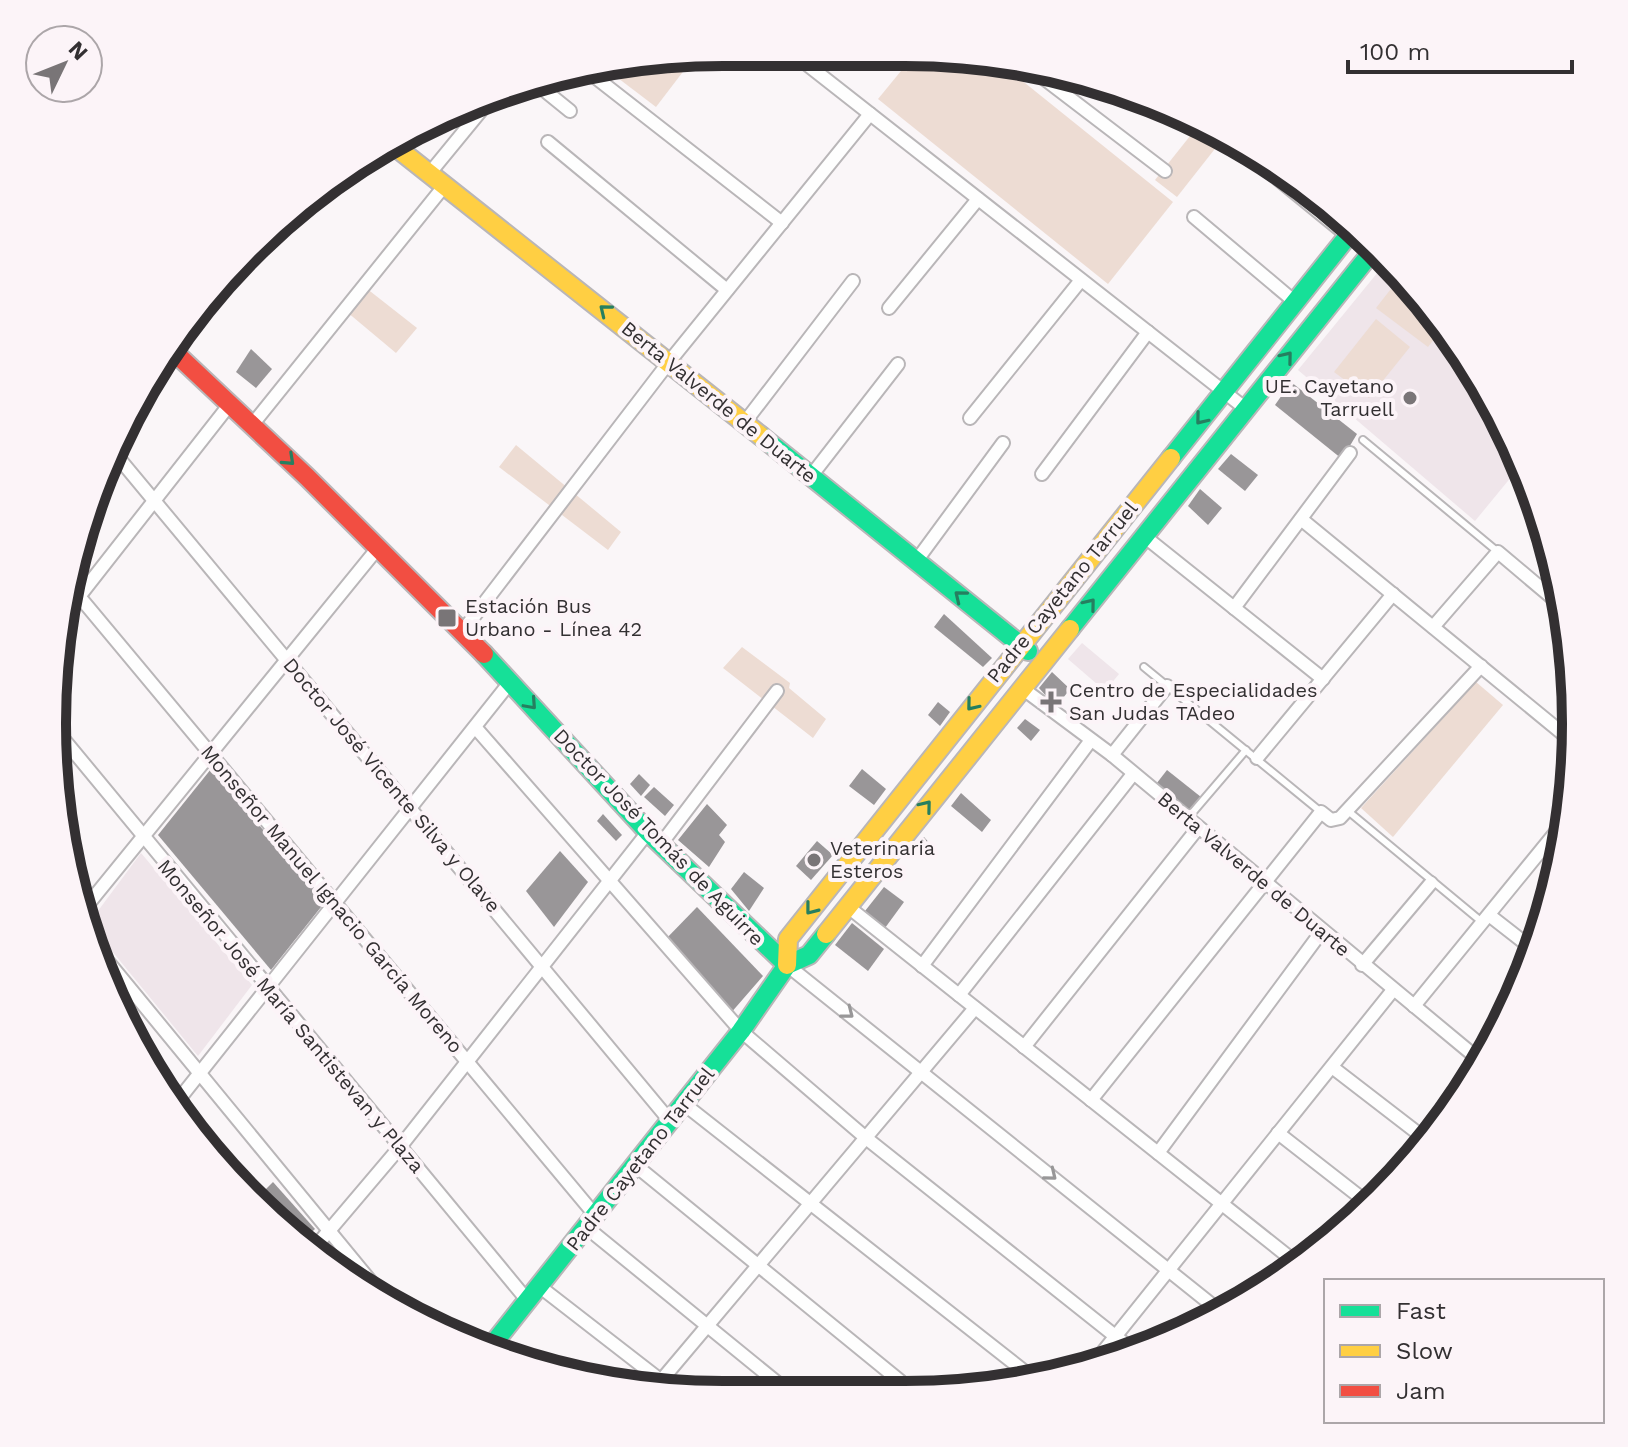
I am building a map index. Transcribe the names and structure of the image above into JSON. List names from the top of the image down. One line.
{"streets":{"street":["Berta Valverde de Duarte","Padre Cayetano Tarruel","Doctor José Vicente Silva y Olave","Doctor José Tomás de Aguirre","Monseñor Manuel Ignacio García Moreno","Monseñor José María Santistevan y Plaza"]},"crossings":[["Berta Valverde de Duarte","Padre Cayetano Tarruel"],["Padre Cayetano Tarruel","Doctor José Vicente Silva y Olave"],["Padre Cayetano Tarruel","Doctor José Tomás de Aguirre"],["Padre Cayetano Tarruel","Monseñor Manuel Ignacio García Moreno"],["Padre Cayetano Tarruel","Monseñor José María Santistevan y Plaza"]],"places":{"other":["UE. Cayetano Tarruell","Veterinaria Esteros"],"transit":["Estación Bus Urbano - Línea 42"],"health":["Centro de Especialidades San Judas TAdeo"]},"legend":["Fast","Slow","Jam"],"scale_bar":"100 m","north":"top right"}
